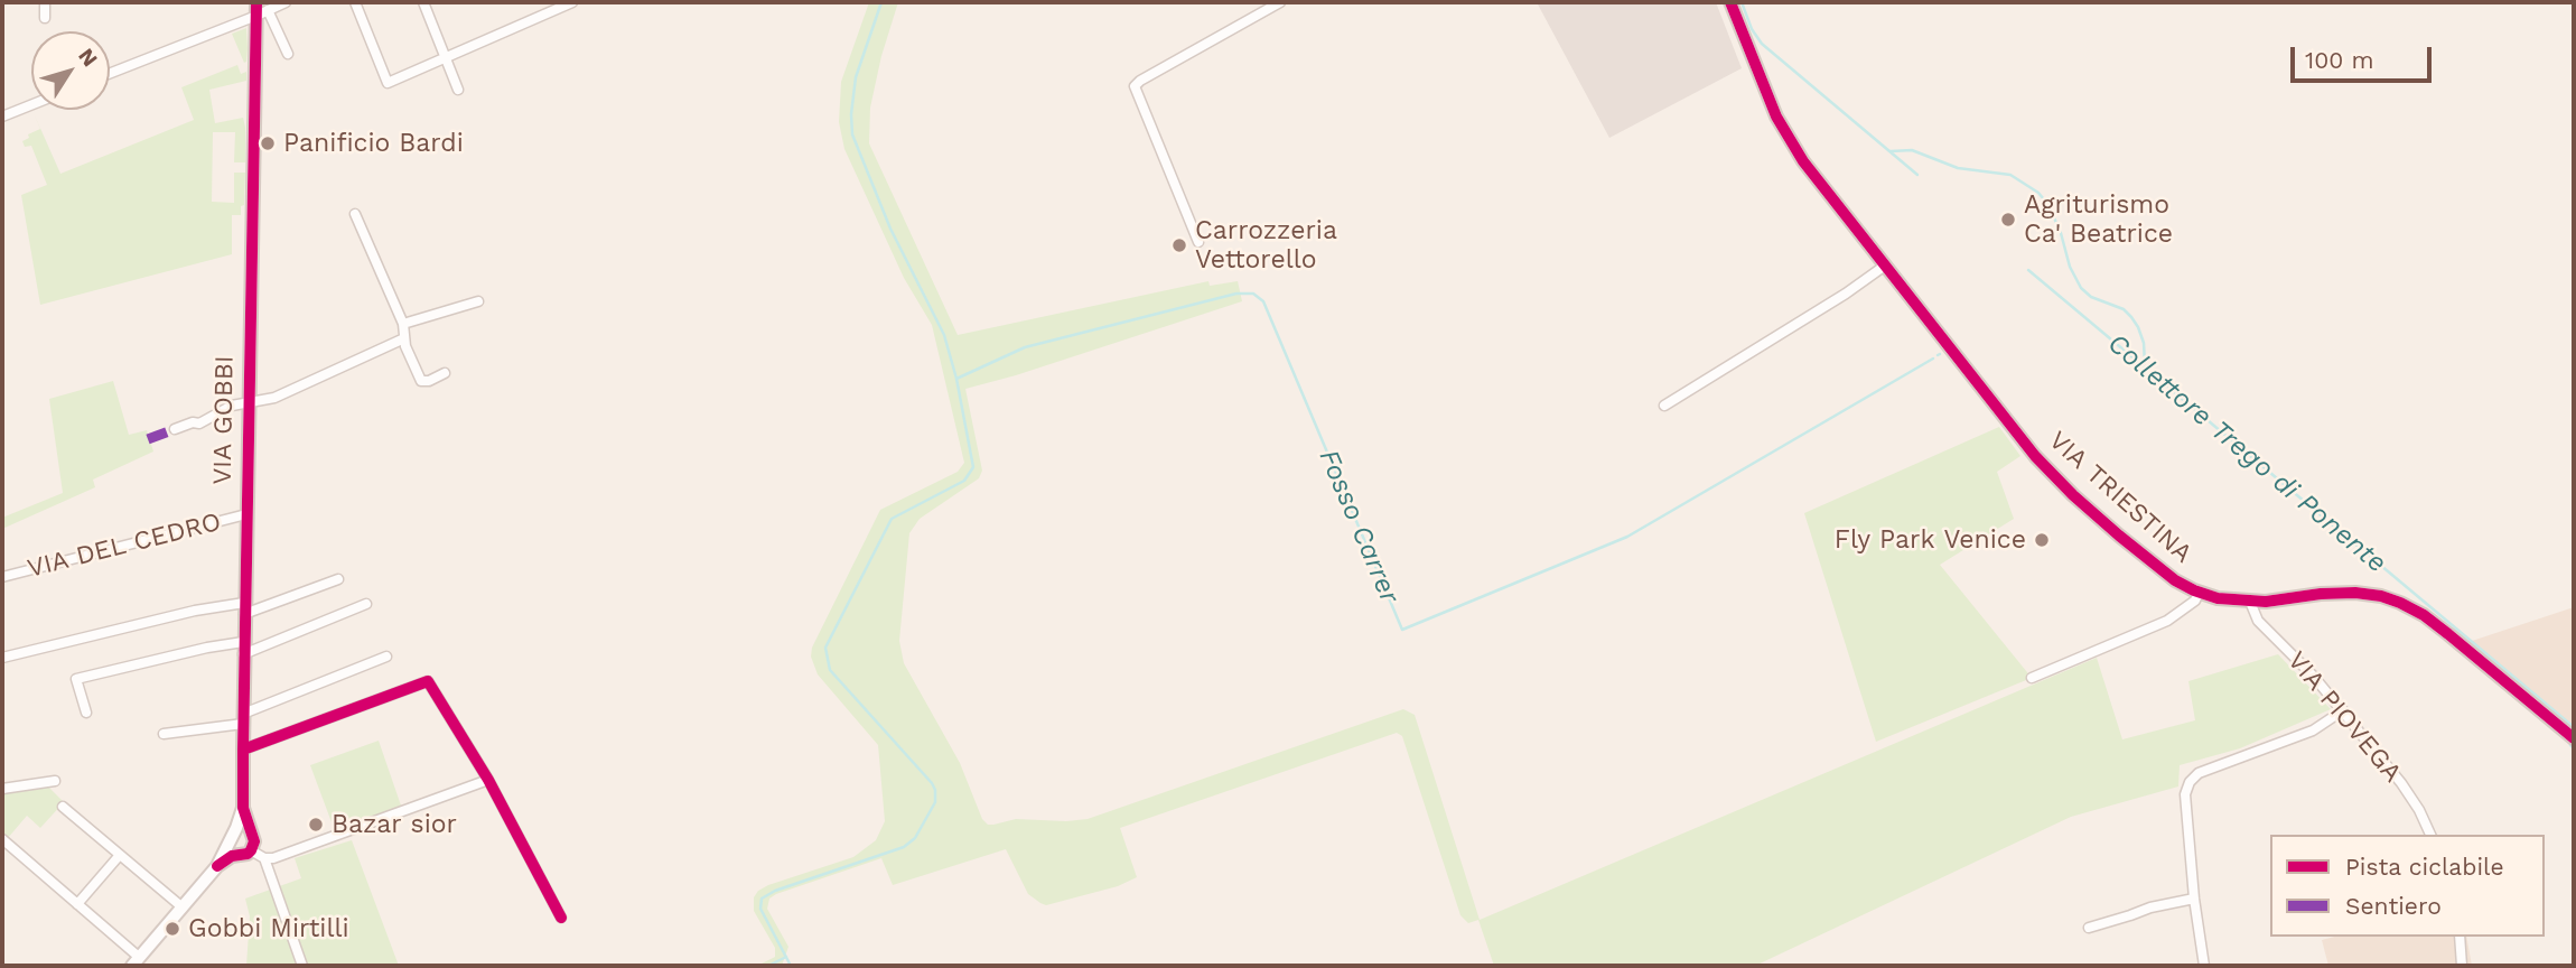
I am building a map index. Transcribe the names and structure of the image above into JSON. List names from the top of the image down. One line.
{"streets":{"street":["VIA GOBBI","VIA TRIESTINA","VIA DEL CEDRO","VIA PIOVEGA"]},"crossings":[["VIA GOBBI","VIA DEL CEDRO"],["VIA TRIESTINA","VIA PIOVEGA"]],"water":["Collettore Trego di Ponente","Fosso Carrer"],"places":["Panificio Bardi","Agriturismo Ca' Beatrice","Carrozzeria Vettorello","Fly Park Venice","Bazar sior","Gobbi Mirtilli"],"legend":["Pista ciclabile","Sentiero"],"scale_bar":"100 m","north":"top right"}
